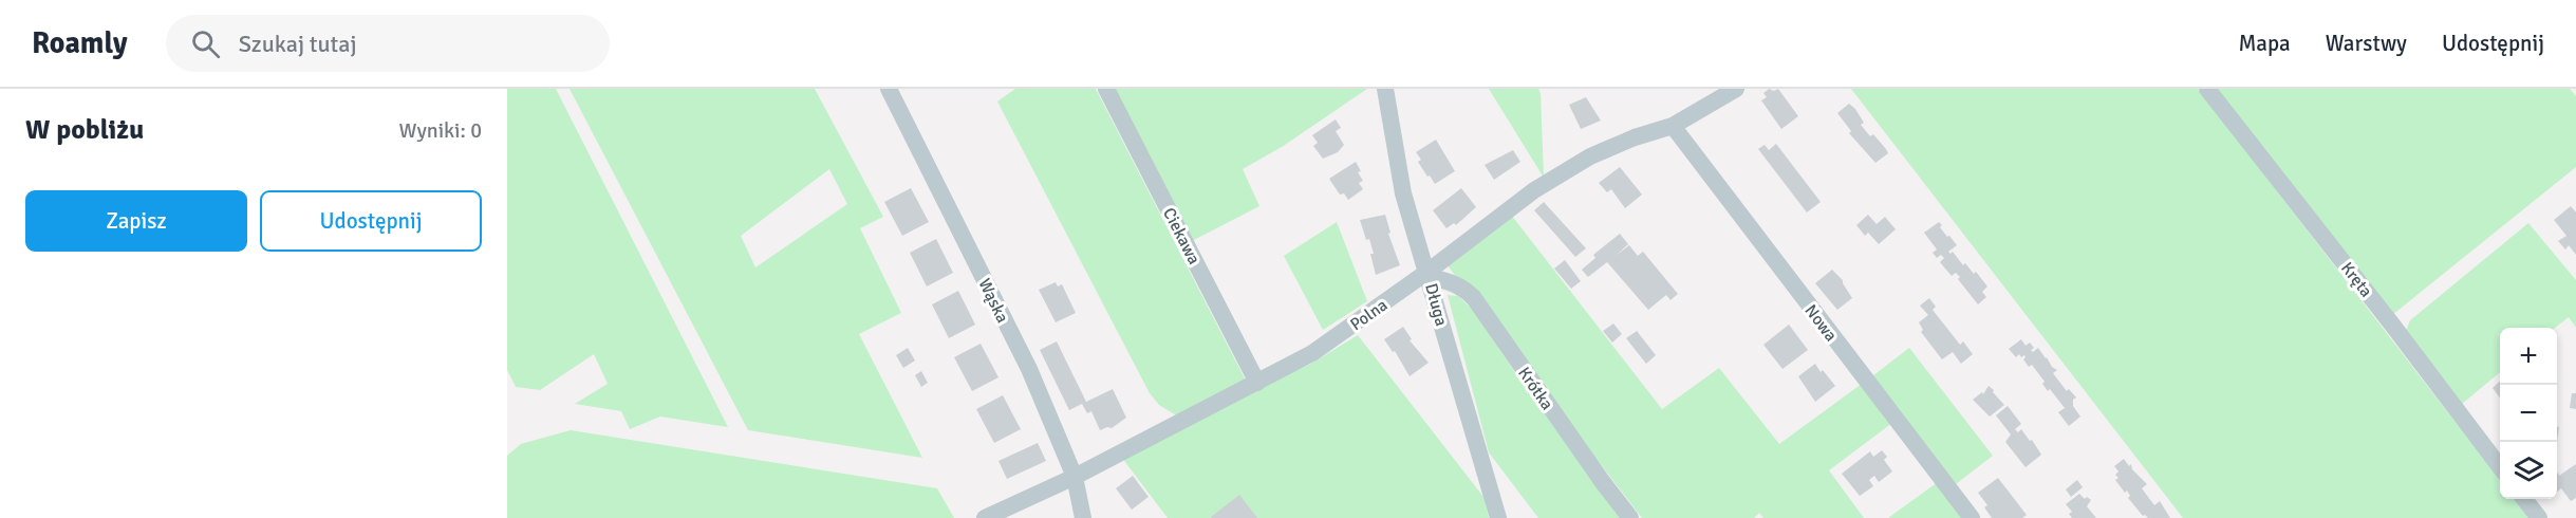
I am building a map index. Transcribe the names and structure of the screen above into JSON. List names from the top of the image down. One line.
{"streets":{"street":["Ciekawa","Kręta","Wąska","Długa","Polna","Nowa","Krótka"]},"crossings":[["Ciekawa","Polna"],["Wąska","Polna"],["Długa","Polna"],["Długa","Krótka"],["Polna","Nowa"],["Polna","Krótka"]],"page":{"header":"Roamly","search":"Szukaj tutaj","nav":["Mapa","Warstwy","Udostępnij"],"heading":["W pobliżu","Wyniki: 0"],"buttons":["Zapisz","Udostępnij"],"map_buttons":["+","−"]}}
